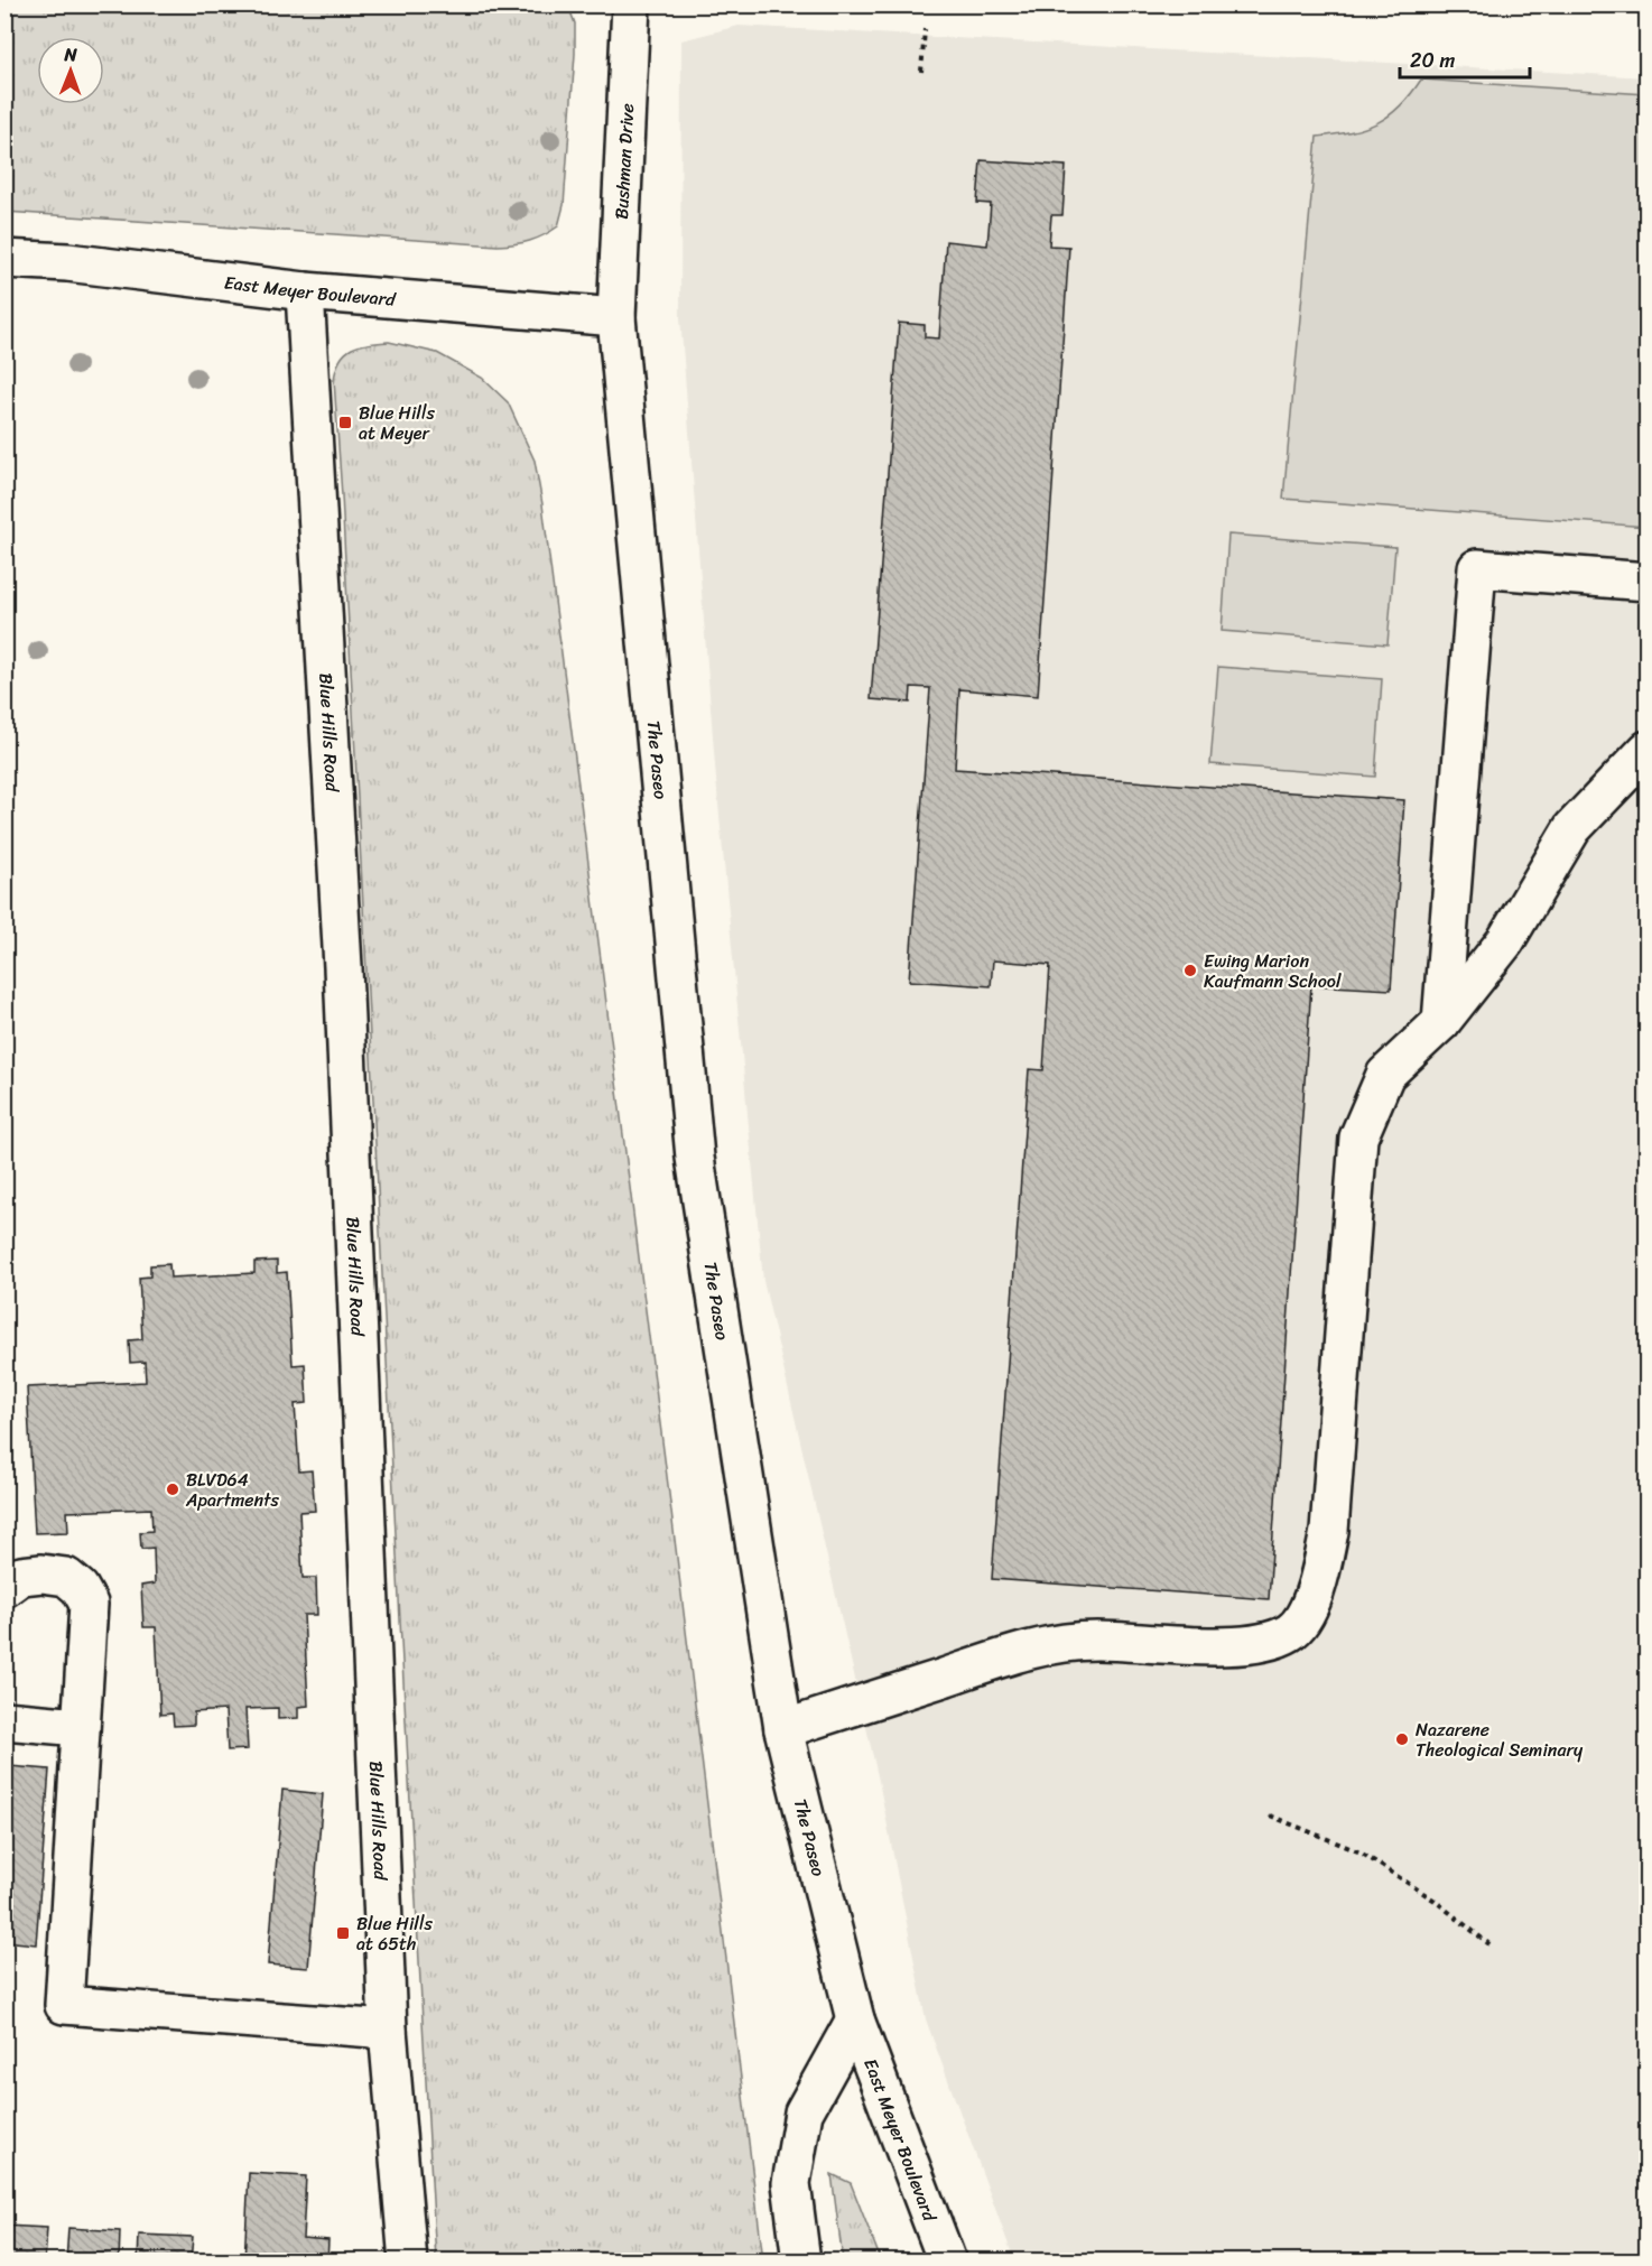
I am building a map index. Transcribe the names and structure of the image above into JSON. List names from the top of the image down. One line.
{"streets":{"main road":["Bushman Drive","East Meyer Boulevard","Blue Hills Road","The Paseo"]},"crossings":[["Bushman Drive","East Meyer Boulevard"],["Bushman Drive","The Paseo"],["East Meyer Boulevard","Blue Hills Road"],["East Meyer Boulevard","The Paseo"]],"places":{"transit":["Blue Hills at Meyer","Blue Hills at 65th"],"other":["Ewing Marion Kaufmann School","BLVD64 Apartments","Nazarene Theological Seminary"]},"scale_bar":"20 m","north":"top"}
